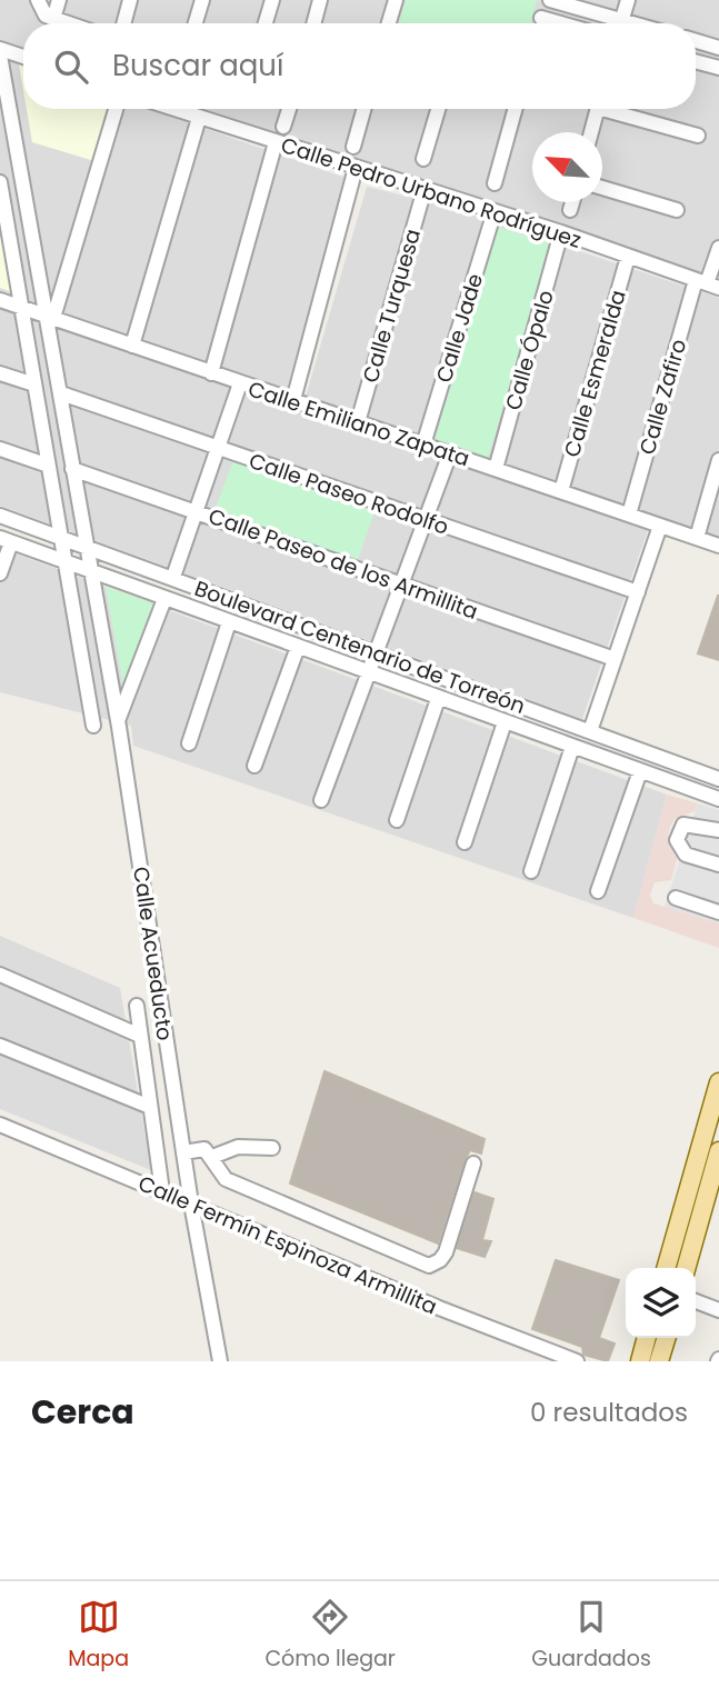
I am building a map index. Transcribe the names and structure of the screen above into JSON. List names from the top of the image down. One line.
{"streets":{"street":["Calle Pedro Urbano Rodríguez","Calle Turquesa","Calle Jade","Calle Ópalo","Calle Esmeralda","Calle Zafiro","Calle Emiliano Zapata","Calle Paseo Rodolfo","Calle Paseo de los Armillita","Boulevard Centenario de Torreón","Calle Acueducto","Calle Fermín Espinoza Armillita"]},"crossings":[["Calle Pedro Urbano Rodríguez","Calle Turquesa"],["Calle Pedro Urbano Rodríguez","Calle Jade"],["Calle Pedro Urbano Rodríguez","Calle Ópalo"],["Calle Pedro Urbano Rodríguez","Calle Esmeralda"],["Calle Pedro Urbano Rodríguez","Calle Zafiro"],["Calle Turquesa","Calle Emiliano Zapata"],["Calle Jade","Calle Emiliano Zapata"],["Calle Ópalo","Calle Emiliano Zapata"],["Calle Esmeralda","Calle Emiliano Zapata"],["Calle Zafiro","Calle Emiliano Zapata"],["Calle Emiliano Zapata","Calle Acueducto"],["Calle Paseo Rodolfo","Calle Acueducto"],["Calle Paseo de los Armillita","Calle Acueducto"],["Boulevard Centenario de Torreón","Calle Acueducto"],["Calle Acueducto","Calle Fermín Espinoza Armillita"]],"north":"top left","page":{"search":"Buscar aquí","heading":["Cerca","0 resultados"],"nav":["Mapa","Cómo llegar","Guardados"]}}
